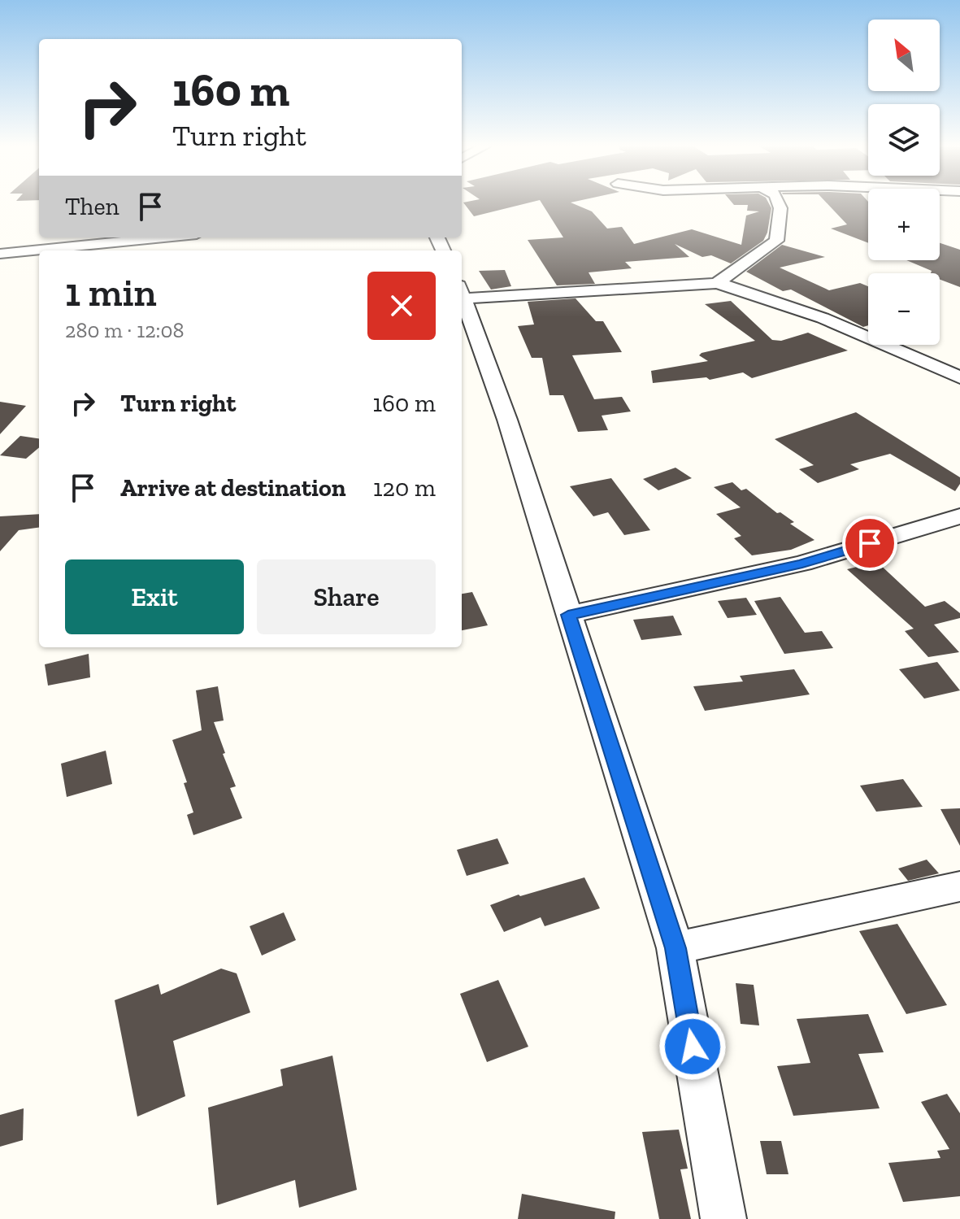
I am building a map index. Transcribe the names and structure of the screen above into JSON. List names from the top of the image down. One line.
{"north":"top left","page":{"map_buttons":["+","−"],"turn":["160 m","Turn right"],"then":"Then","heading":["1 min","280 m · 12:08"],"list":[{"name":"Turn right","value":"160 m"},{"name":"Arrive at destination","value":"120 m"}],"buttons":["Exit","Share"]}}
